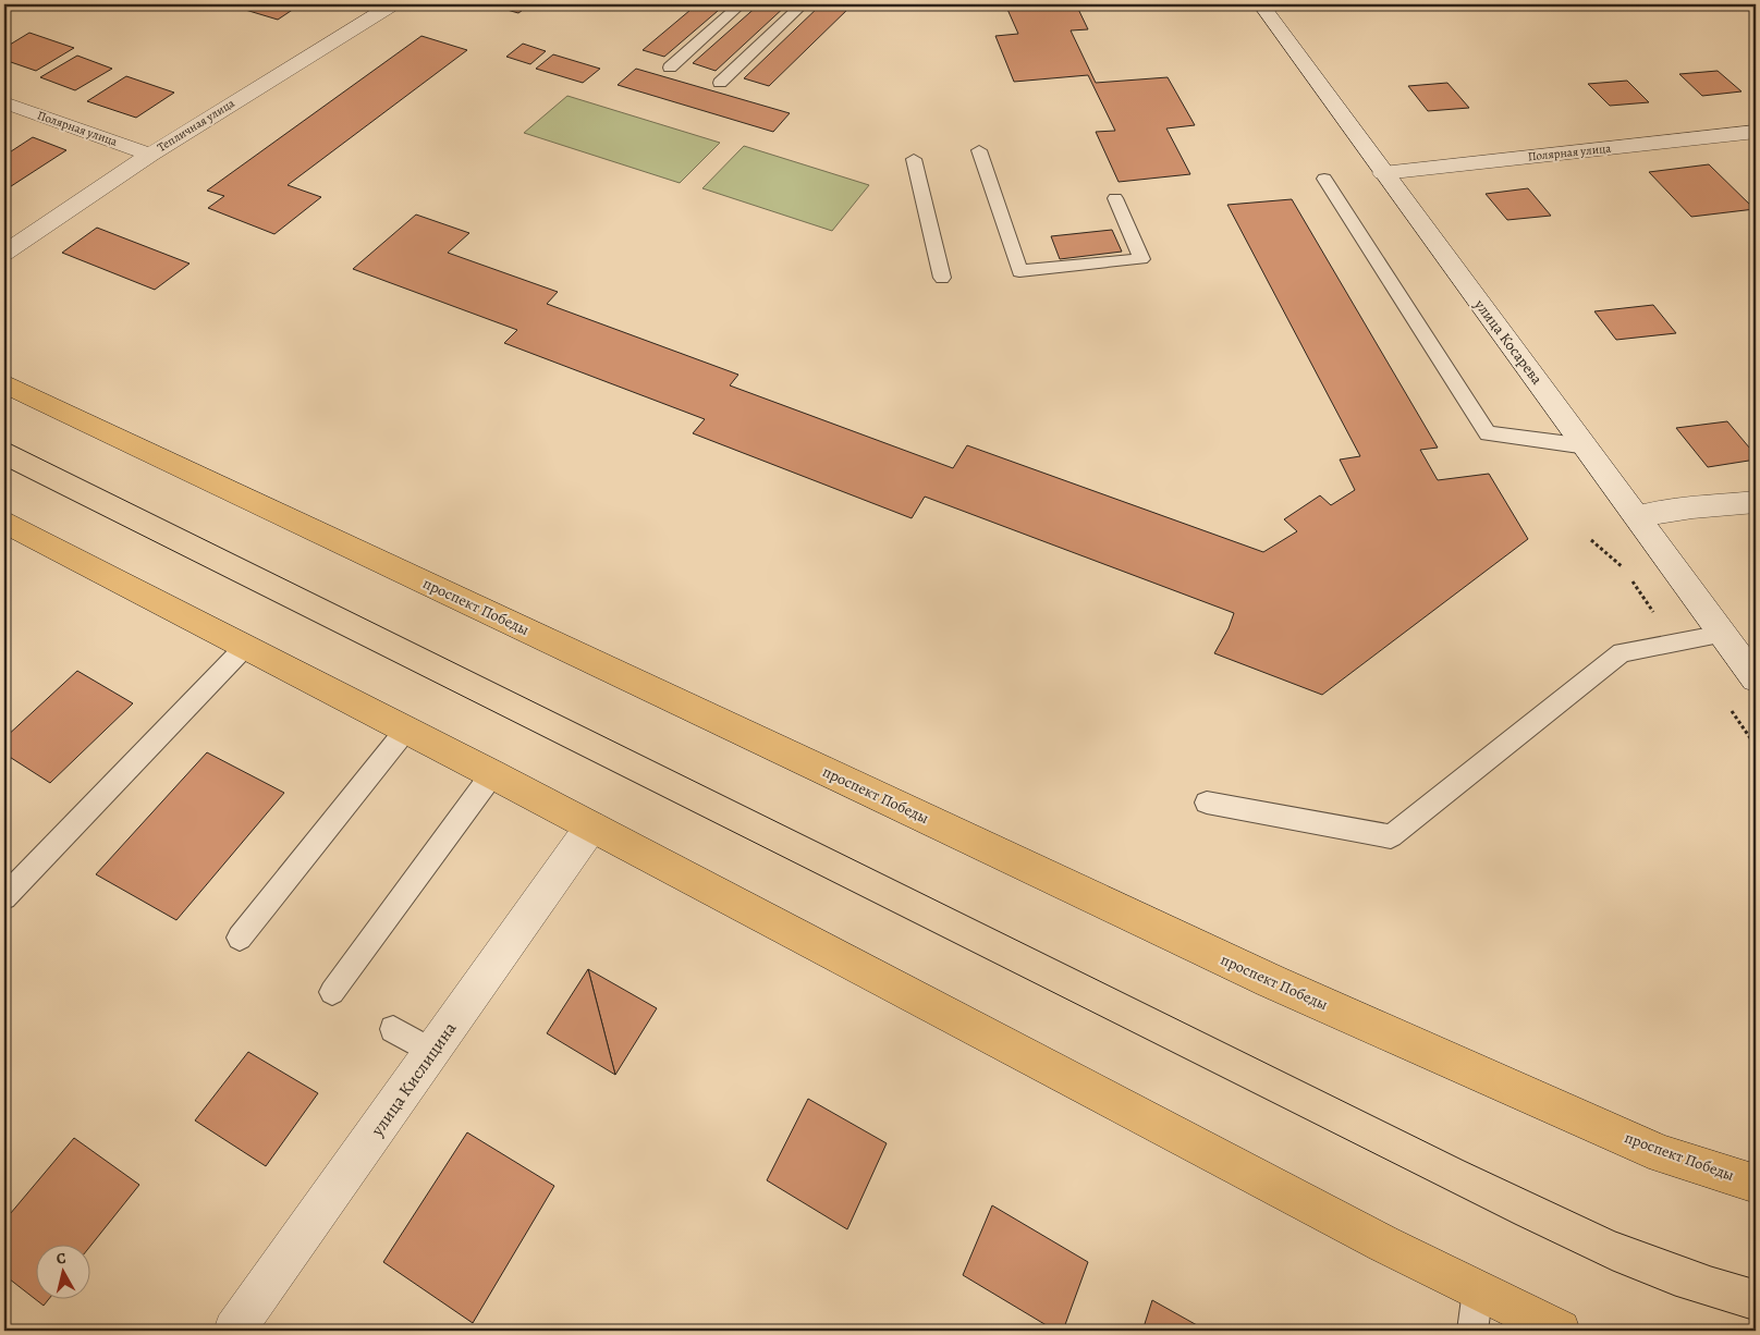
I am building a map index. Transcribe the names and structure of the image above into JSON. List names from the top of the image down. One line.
{"streets":{"main road":["проспект Победы"],"street":["Тепличная улица","Полярная улица","улица Косарева","улица Кислицина"]},"crossings":[["Тепличная улица","Полярная улица"],["Полярная улица","улица Косарева"]],"north":"top"}
